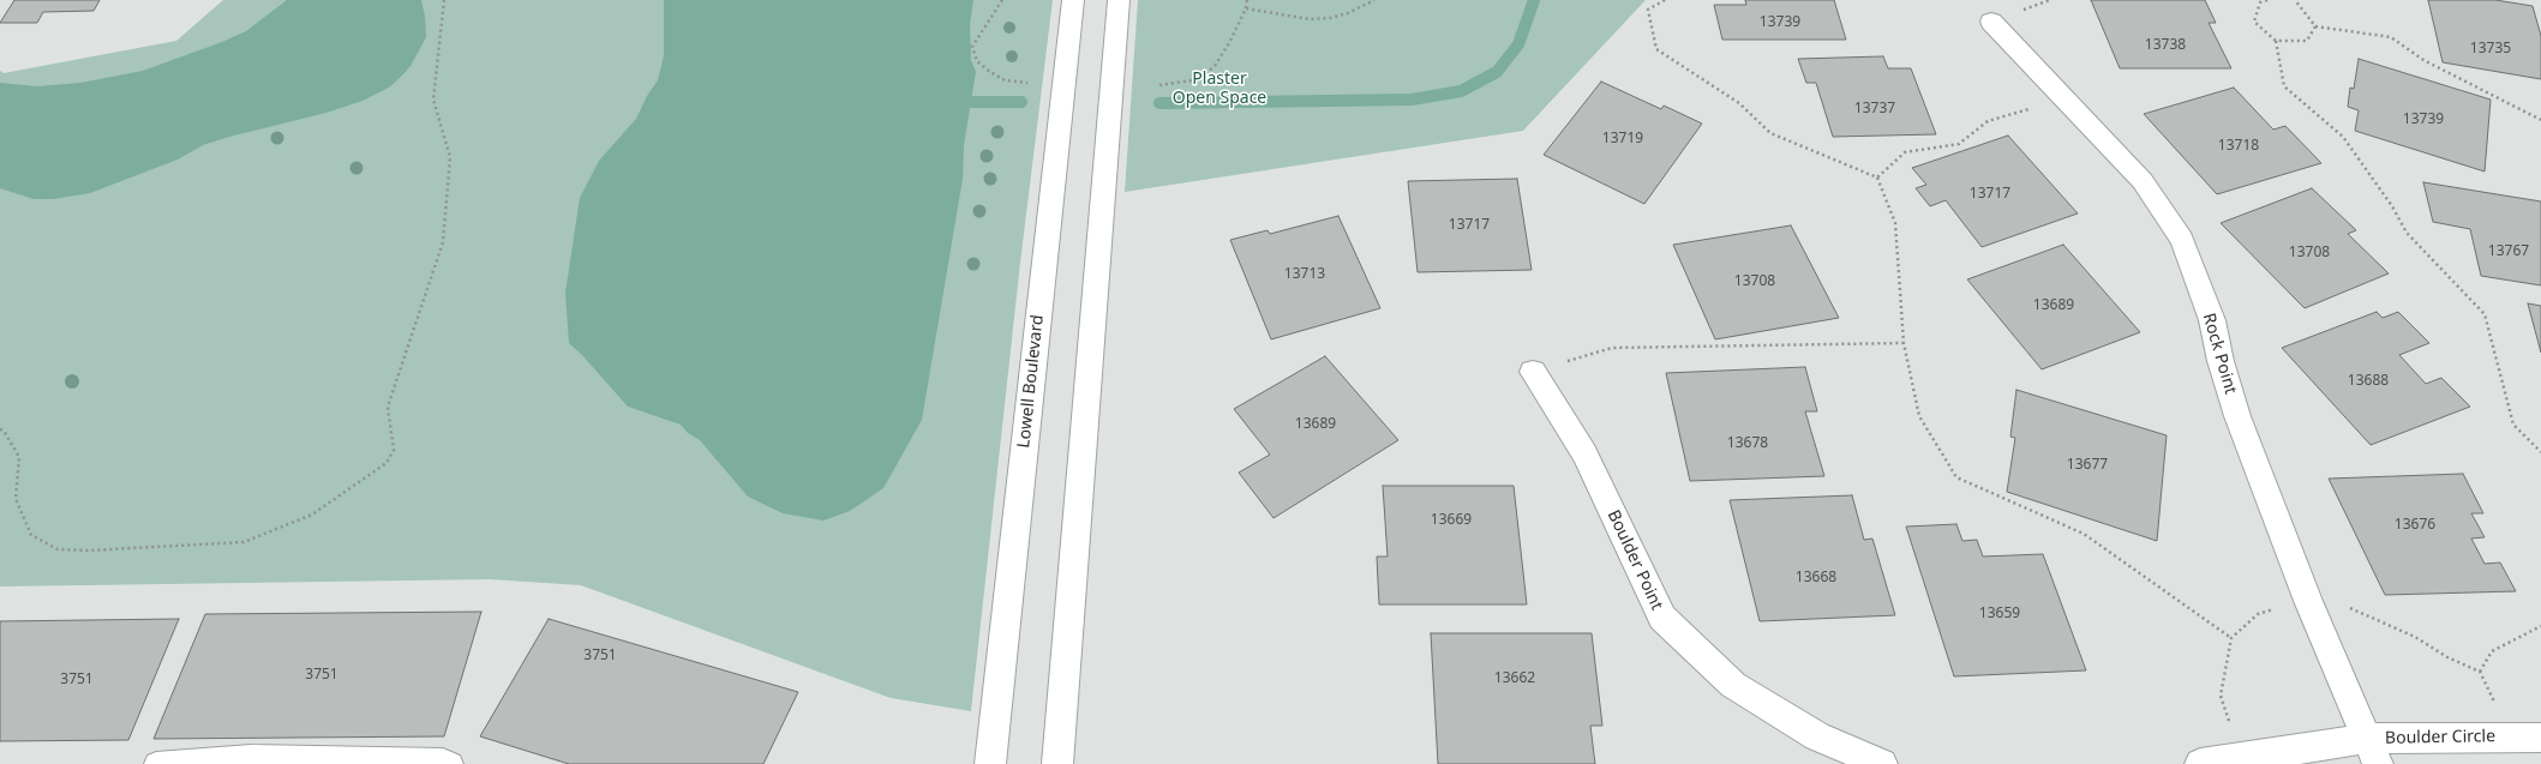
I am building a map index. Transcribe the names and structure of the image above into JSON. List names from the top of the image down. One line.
{"streets":{"main road":["Rock Point","Lowell Boulevard","Boulder Point","Boulder Circle"]},"crossings":[["Rock Point","Boulder Circle"]],"parks":["Plaster Open Space"],"house_numbers":["13739","13738","13735","13737","13739","13719","13718","13717","13717","13767","13708","13713","13708","13689","13688","13689","13678","13677","13669","13676","13668","13659","3751","3751","13662","3751"]}
